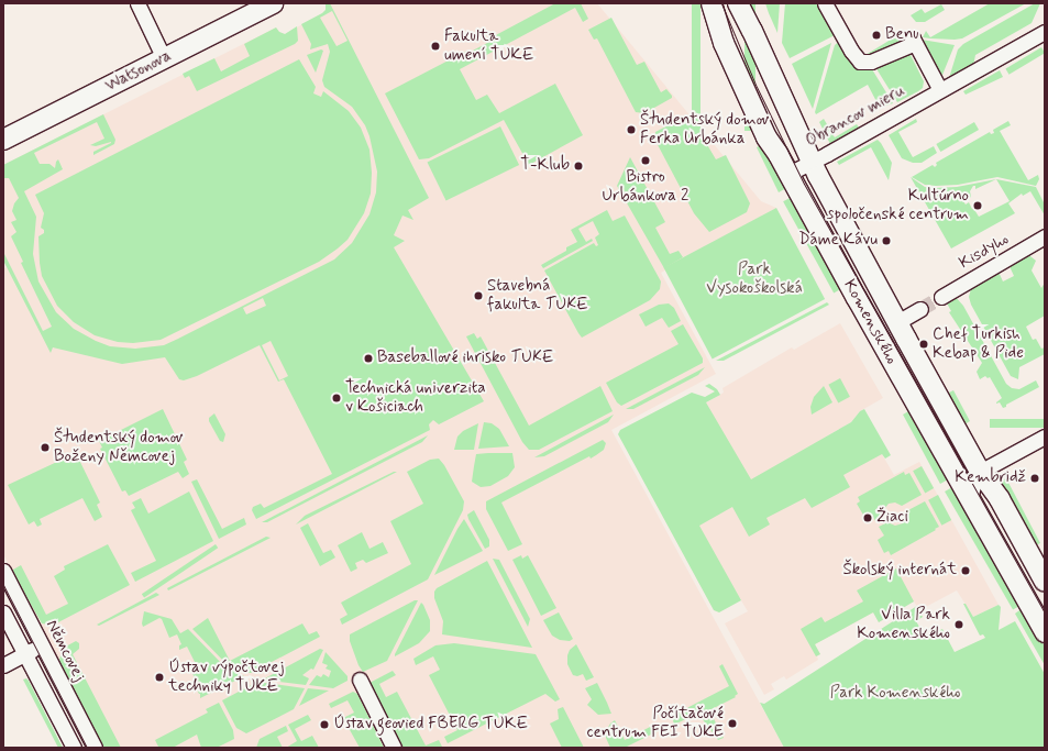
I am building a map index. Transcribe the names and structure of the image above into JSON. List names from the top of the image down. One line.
{"streets":{"street":["Watsonova","Obrancov mieru","Kisdyho","Komenského","Němcovej"]},"crossings":[["Obrancov mieru","Komenského"]],"parks":["Park Vysokoškolská","Park Komenského"],"places":["Benu","Fakulta umení TUKE","Študentský domov Ferka Urbánka","Bistro Urbánkova 2","T-Klub","Kultúrno spoločenské centrum","Dáme Kávu","Stavebná fakulta TUKE","Chef Turkish Kebap & Pide","Baseballové ihrisko TUKE","Technická univerzita v Košiciach","Študentský domov Boženy Němcovej","Kembridž","Žiaci","Školský internát","Villa Park Komenského","Ústav výpočtovej techniky TUKE","Počítačové centrum FEI TUKE","Ústav geovied FBERG TUKE"]}
